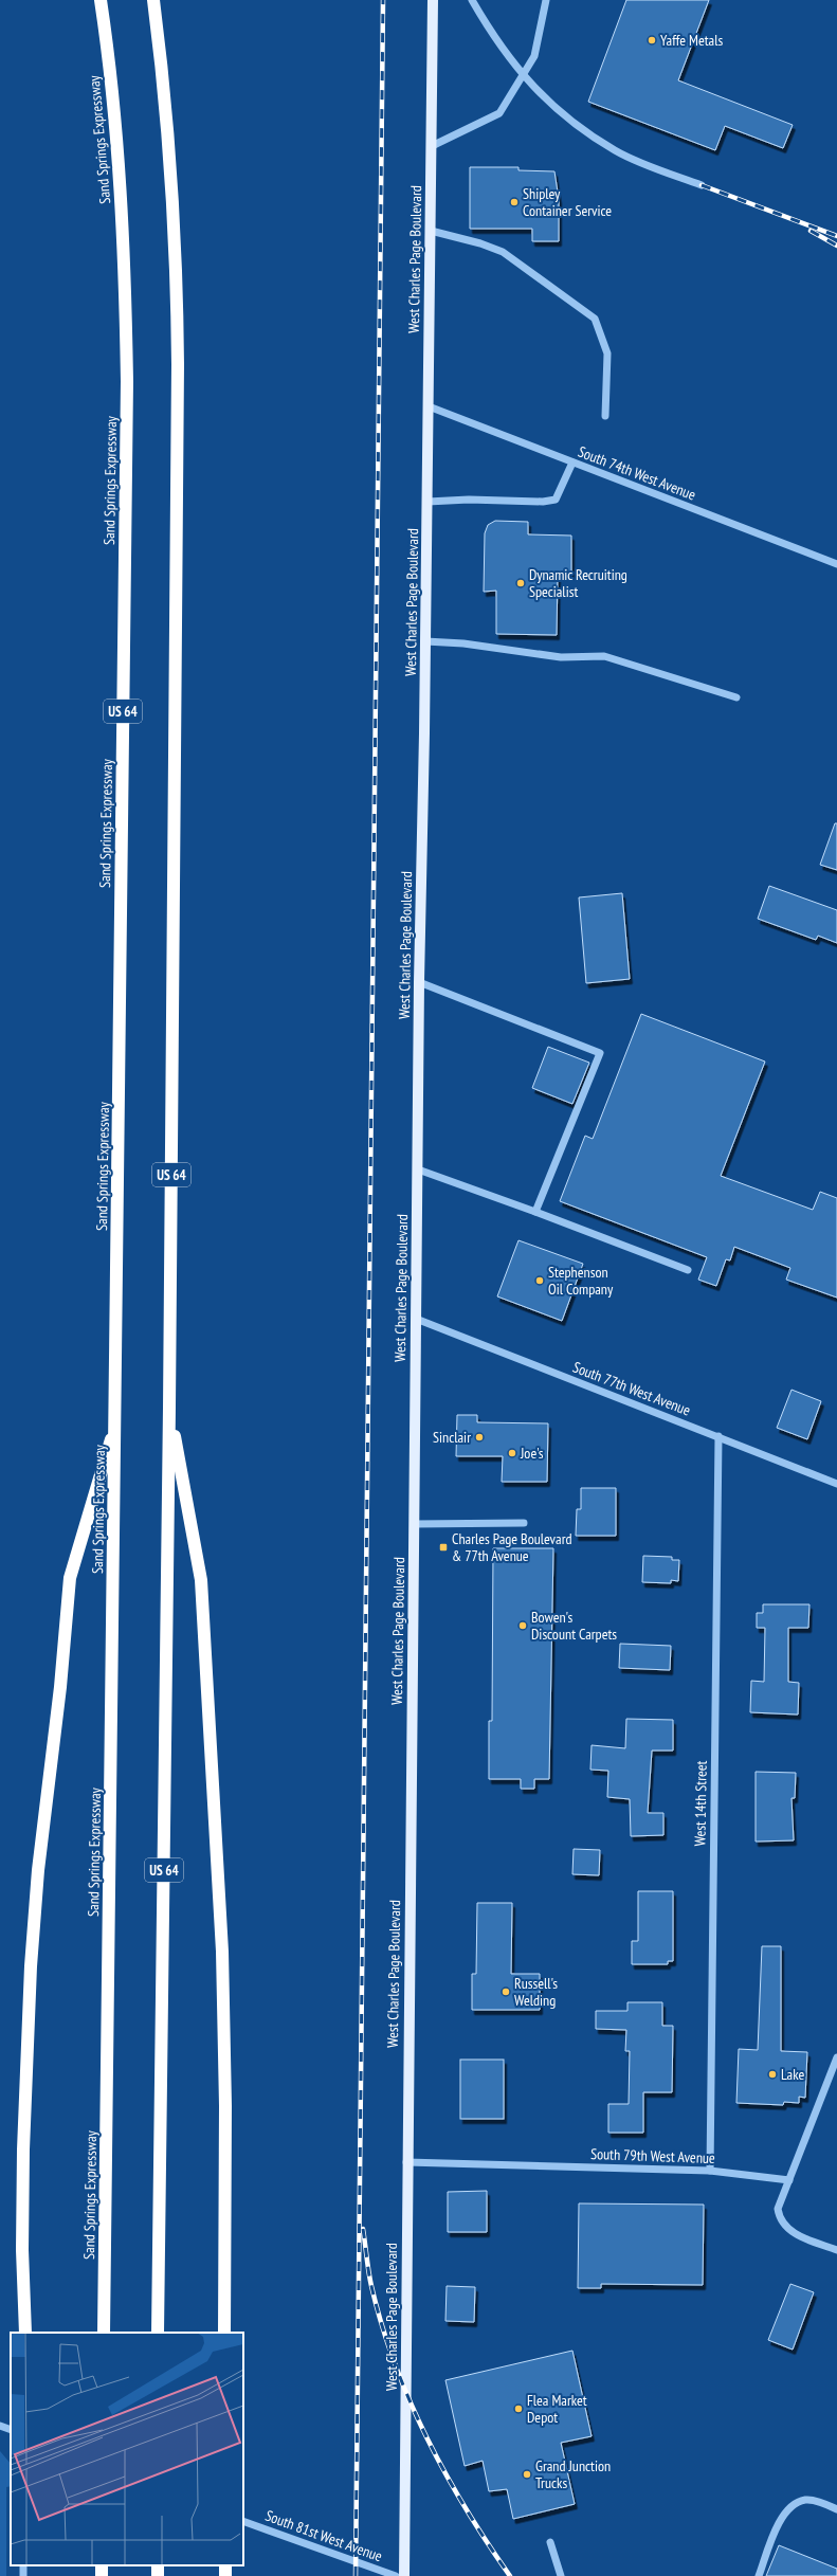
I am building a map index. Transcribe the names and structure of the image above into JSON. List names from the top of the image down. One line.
{"streets":{"highway":["Sand Springs Expressway","US 64"],"main road":["West Charles Page Boulevard"],"street":["South 74th West Avenue","South 77th West Avenue","West 14th Street","South 79th West Avenue","South 81st West Avenue"]},"crossings":[["West Charles Page Boulevard","South 74th West Avenue"],["West Charles Page Boulevard","South 77th West Avenue"],["West Charles Page Boulevard","South 79th West Avenue"],["South 77th West Avenue","West 14th Street"],["West 14th Street","South 79th West Avenue"]],"places":{"other":["Yaffe Metals","Shipley Container Service","Dynamic Recruiting Specialist","Stephenson Oil Company","Sinclair","Joe's","Bowen's Discount Carpets","Russell's Welding","Lake","Flea Market Depot","Grand Junction Trucks"],"transit":["Charles Page Boulevard & 77th Avenue"]}}
